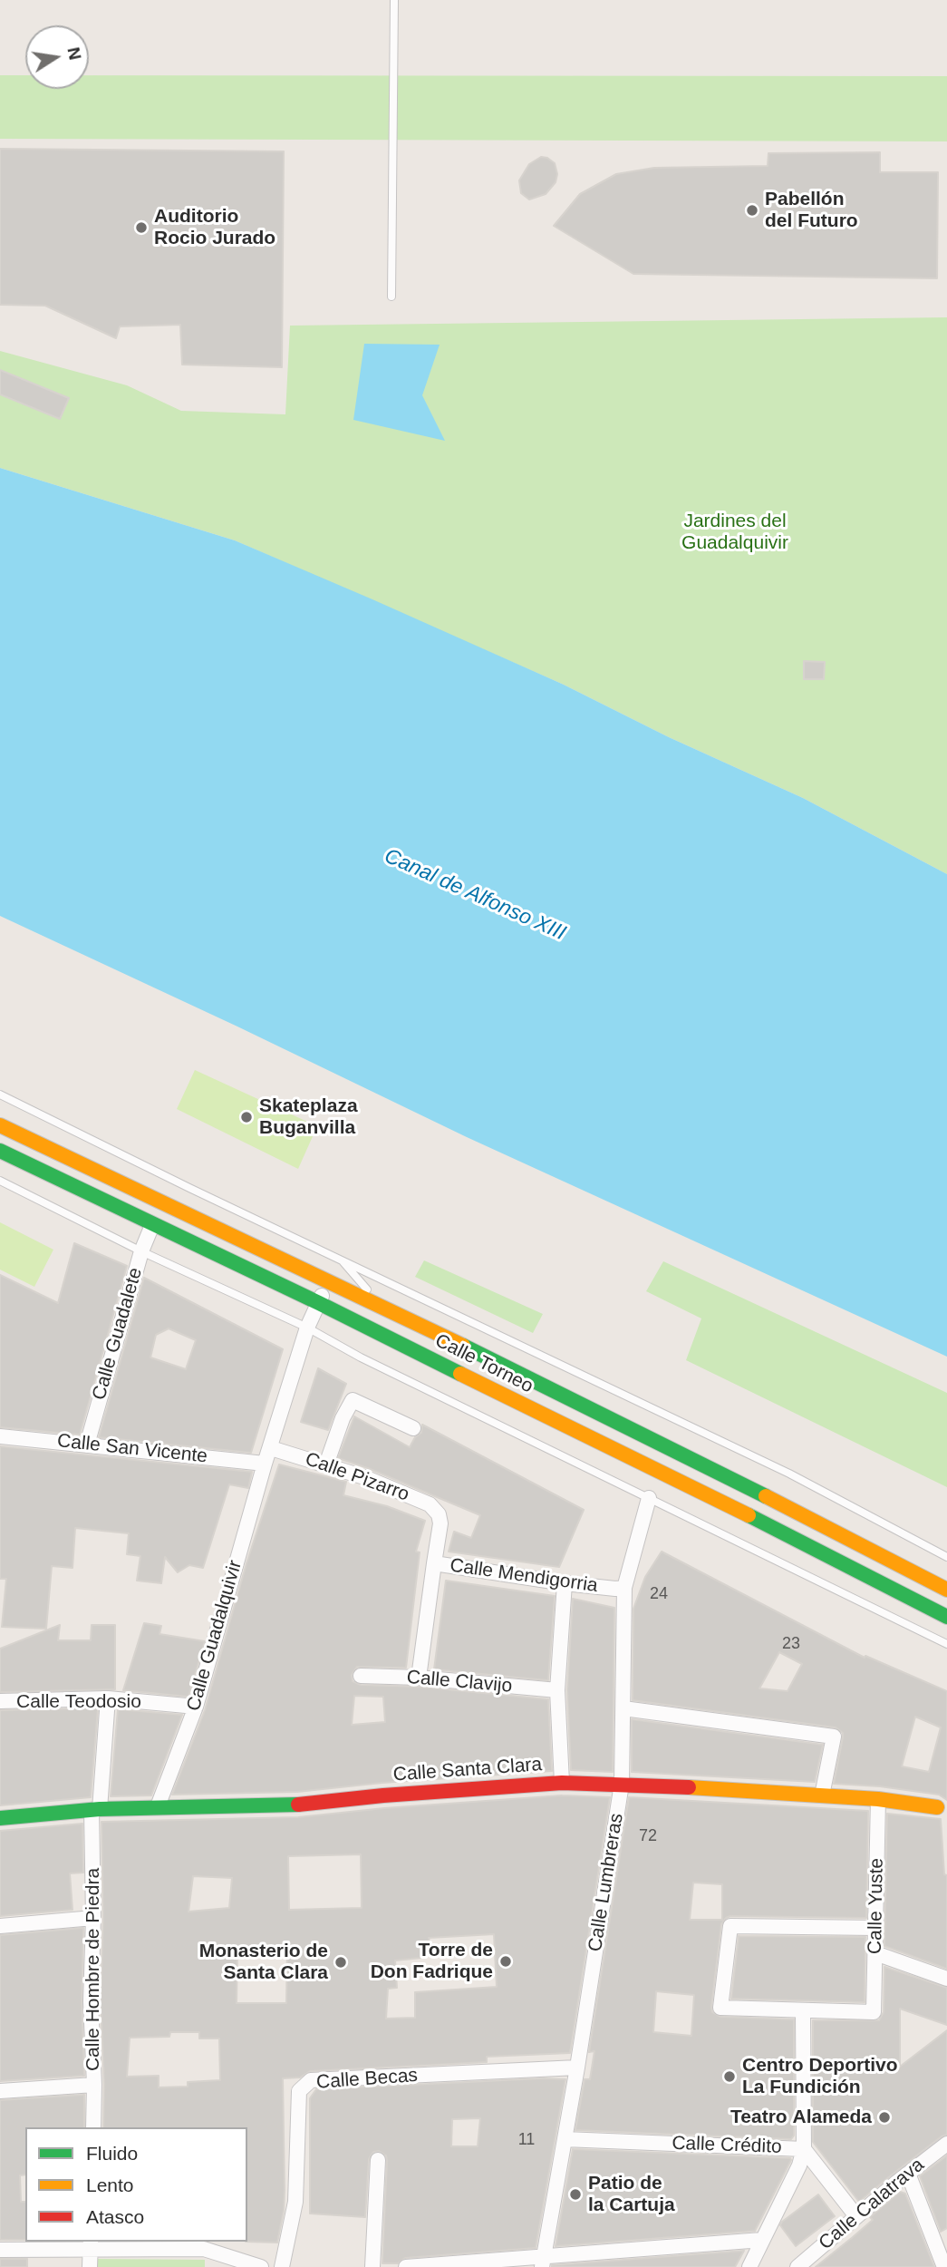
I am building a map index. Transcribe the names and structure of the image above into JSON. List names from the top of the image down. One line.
{"streets":{"main road":["Calle Torneo","Calle Santa Clara"],"street":["Calle Guadalete","Calle San Vicente","Calle Pizarro","Calle Mendigorria","Calle Guadalquivir","Calle Clavijo","Calle Teodosio","Calle Lumbreras","Calle Yuste","Calle Hombre de Piedra","Calle Becas","Calle Crédito","Calle Calatrava"]},"crossings":[["Calle Guadalete","Calle Torneo"],["Calle Guadalete","Calle San Vicente"],["Calle Torneo","Calle Guadalquivir"],["Calle San Vicente","Calle Guadalquivir"],["Calle Pizarro","Calle Mendigorria"],["Calle Pizarro","Calle Guadalquivir"],["Calle Mendigorria","Calle Lumbreras"],["Calle Guadalquivir","Calle Teodosio"],["Calle Guadalquivir","Calle Santa Clara"],["Calle Teodosio","Calle Hombre de Piedra"],["Calle Santa Clara","Calle Lumbreras"],["Calle Santa Clara","Calle Yuste"],["Calle Santa Clara","Calle Hombre de Piedra"],["Calle Lumbreras","Calle Becas"],["Calle Lumbreras","Calle Crédito"],["Calle Crédito","Calle Calatrava"]],"water":["Canal de Alfonso XIII"],"parks":["Jardines del Guadalquivir"],"places":["Pabellón del Futuro","Auditorio Rocio Jurado","Skateplaza Buganvilla","Torre de Don Fadrique","Monasterio de Santa Clara","Centro Deportivo La Fundición","Teatro Alameda","Patio de la Cartuja"],"house_numbers":["24","23","72","11"],"legend":["Fluido","Lento","Atasco"],"north":"right"}
